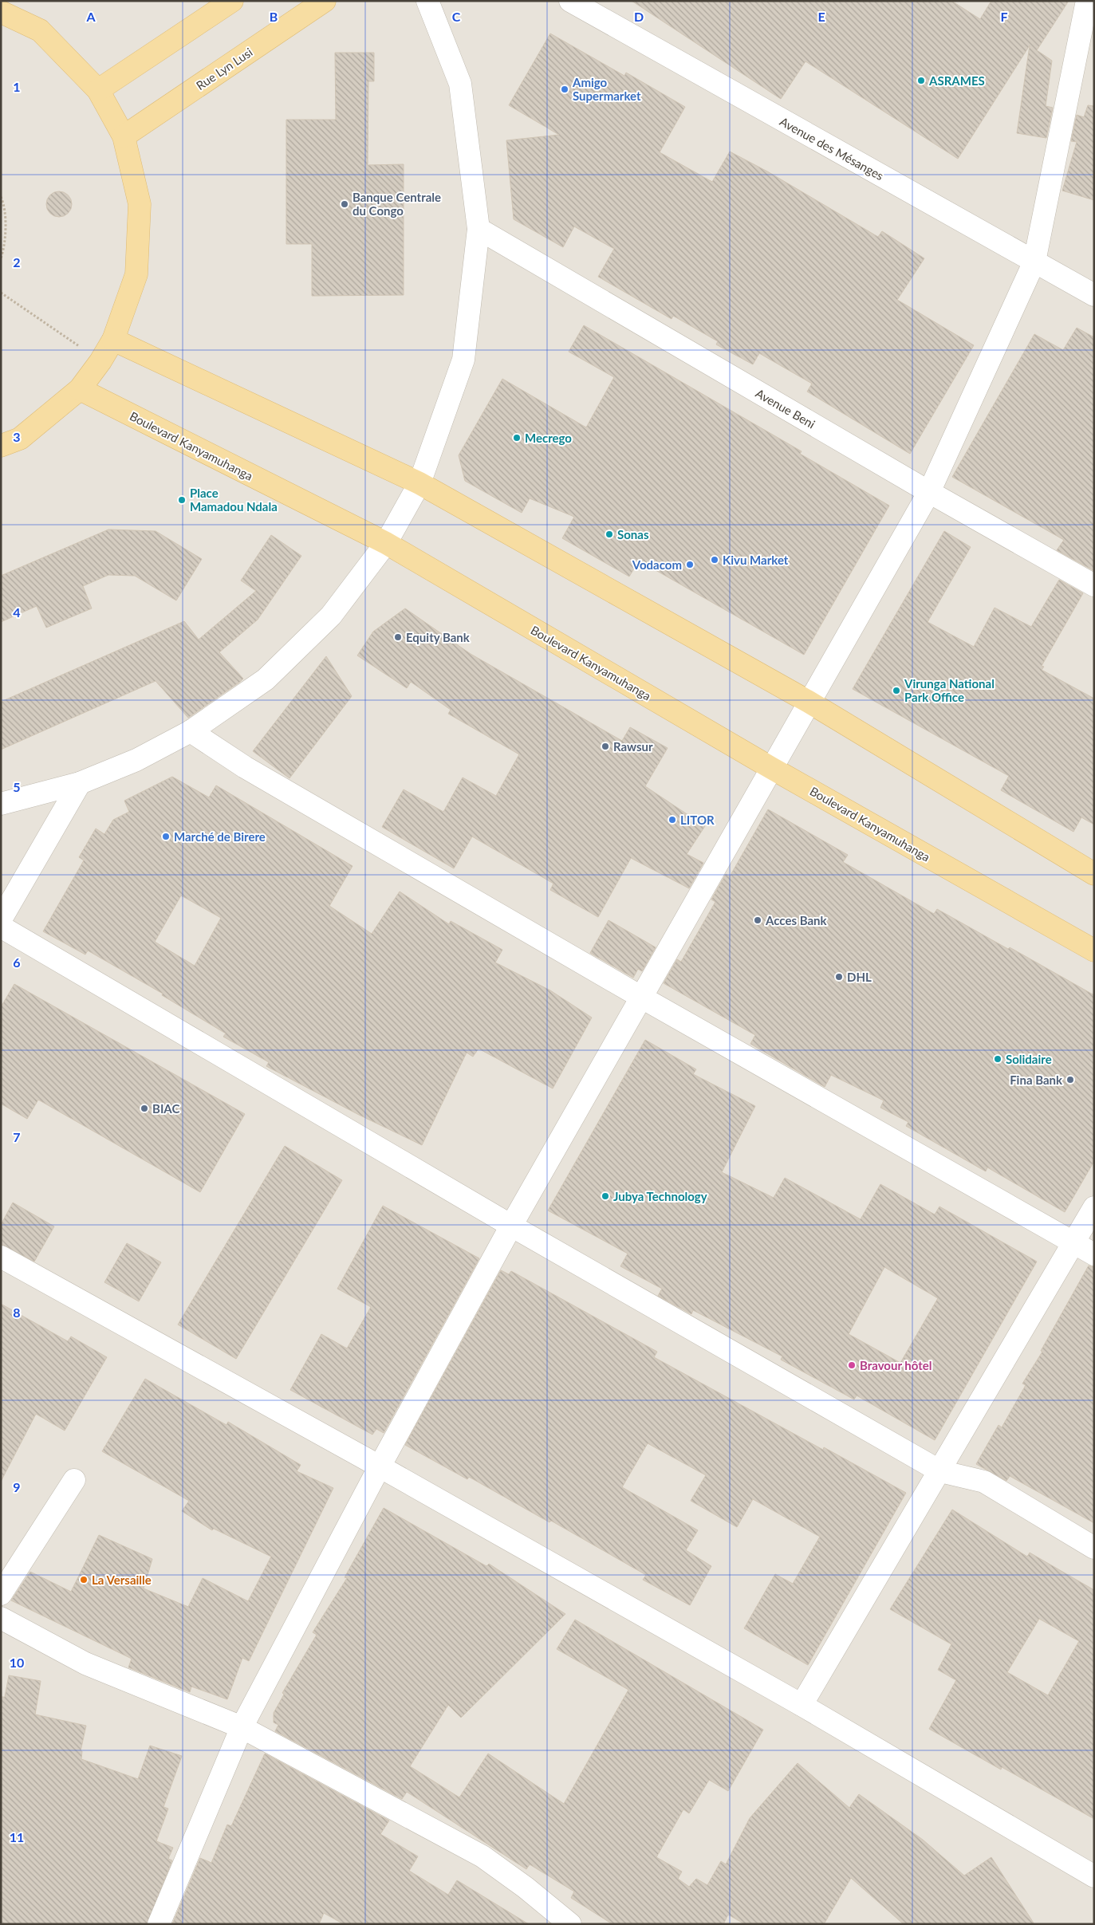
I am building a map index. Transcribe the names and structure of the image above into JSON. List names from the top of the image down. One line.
{"streets":{"main road":["Rue Lyn Lusi","Boulevard Kanyamuhanga"],"street":["Avenue des Mésanges","Avenue Beni"]},"places":["ASRAMES","Amigo Supermarket","Banque Centrale du Congo","Mecrego","Place Mamadou Ndala","Sonas","Kivu Market","Vodacom","Equity Bank","Virunga National Park Office","Rawsur","LITOR","Marché de Birere","Acces Bank","DHL","Solidaire","Fina Bank","BIAC","Jubya Technology","Bravour hôtel","La Versaille"],"grid":{"columns":["A","B","C","D","E","F"],"rows":["1","2","3","4","5","6","7","8","9","10","11"]}}
